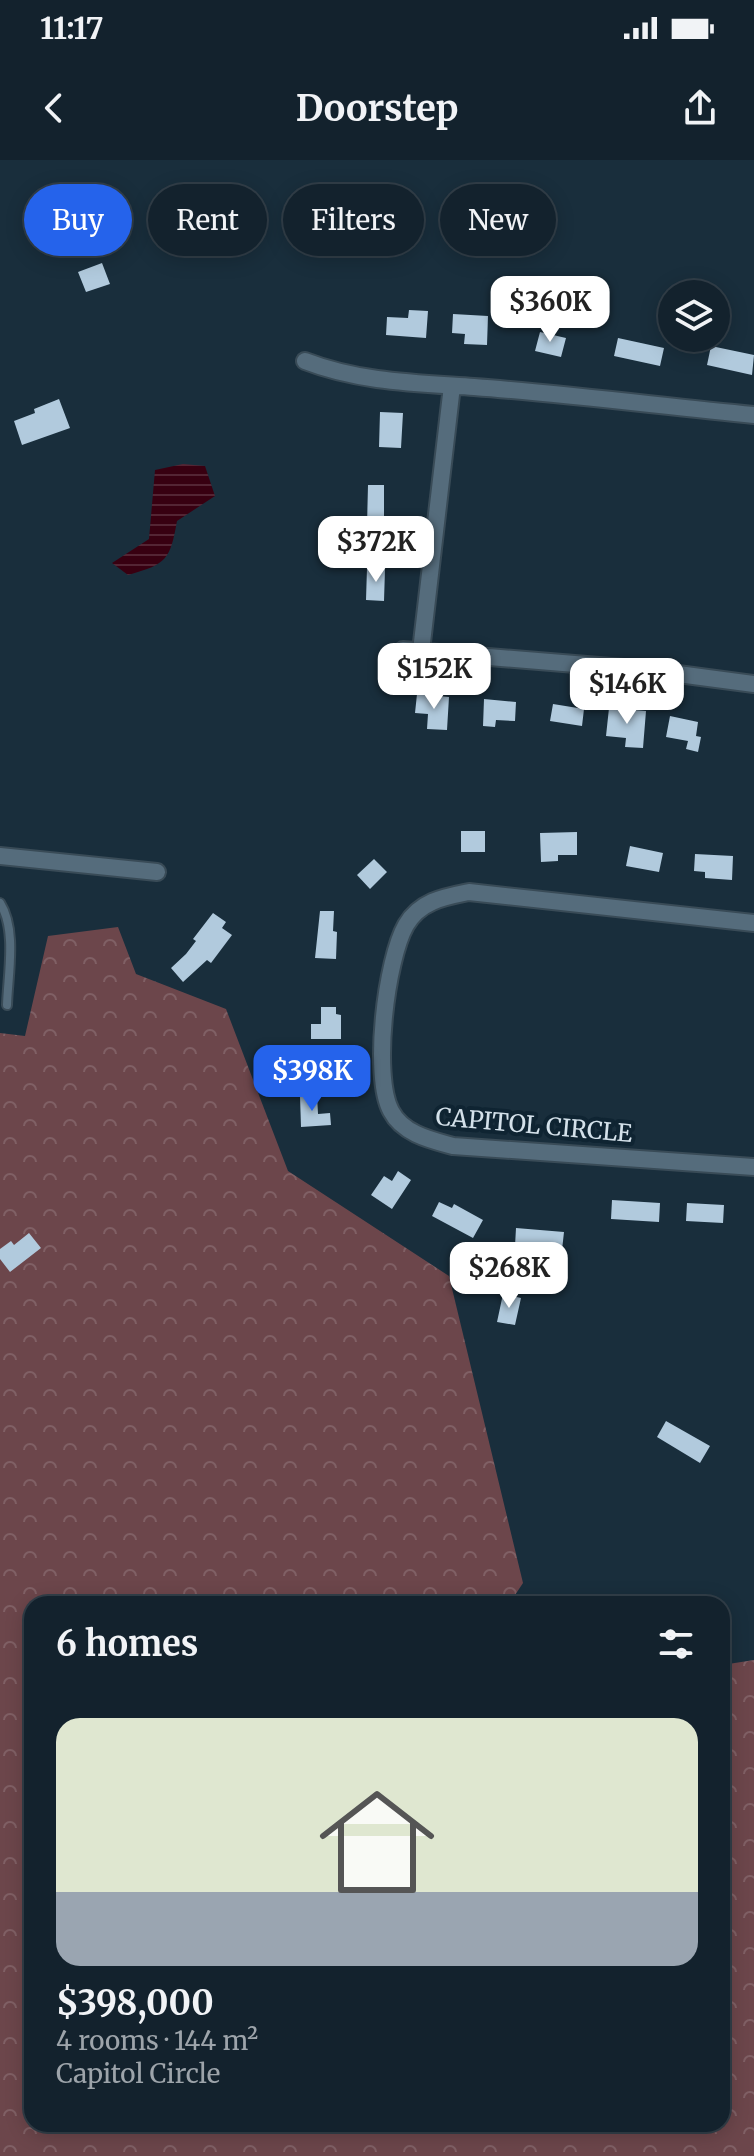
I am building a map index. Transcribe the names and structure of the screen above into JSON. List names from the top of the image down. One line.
{"streets":{"street":["CAPITOL CIRCLE"]},"page":{"status":"11:17","header":"Doorstep","chip":["Buy","Rent","Filters","New"],"price":["$360K","$372K","$152K","$146K","$398K","$268K"],"heading":"6 homes","list":[{"name":"$398,000","note":"4 rooms · 144 m² · Capitol Circle"}]}}
